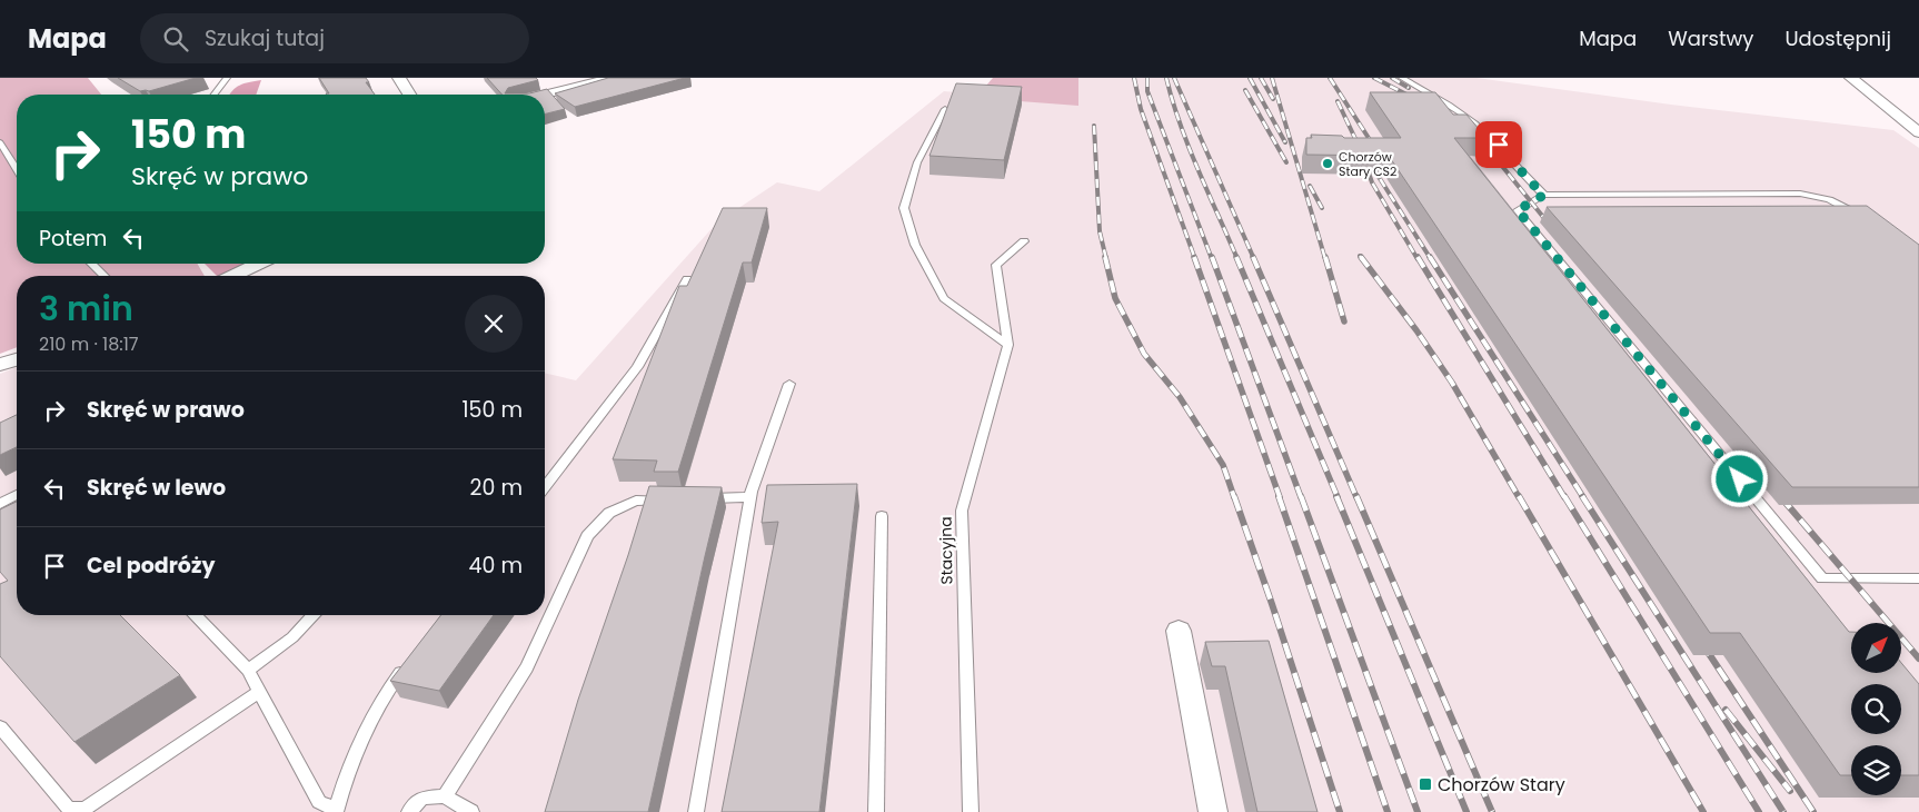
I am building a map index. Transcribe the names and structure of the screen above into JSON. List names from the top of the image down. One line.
{"streets":{"lane":["Stacyjna"]},"places":{"other":["Chorzów Stary CS2"],"transit":["Chorzów Stary"]},"north":"top right","page":{"header":"Mapa","search":"Szukaj tutaj","nav":["Mapa","Warstwy","Udostępnij"],"turn":["150 m","Skręć w prawo"],"then":"Potem","heading":["3 min","210 m · 18:17"],"list":[{"name":"Skręć w prawo","value":"150 m"},{"name":"Skręć w lewo","value":"20 m"},{"name":"Cel podróży","value":"40 m"}]}}
